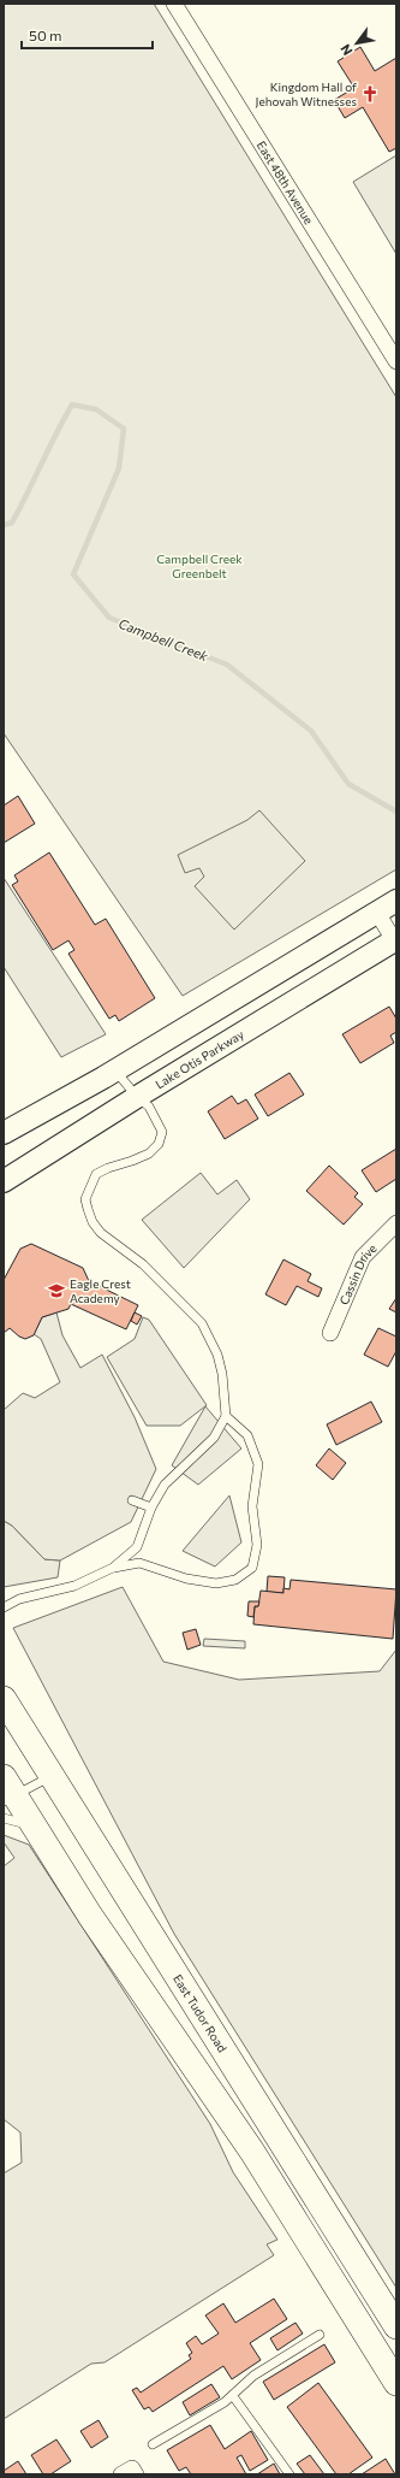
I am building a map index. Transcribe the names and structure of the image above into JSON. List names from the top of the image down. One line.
{"streets":{"main road":["Lake Otis Parkway","East Tudor Road"],"street":["East 48th Avenue","Cassin Drive"]},"water":["Campbell Creek"],"parks":["Campbell Creek Greenbelt"],"places":{"church":["Kingdom Hall of Jehovah Witnesses"],"school or university":["Eagle Crest Academy"]},"scale_bar":"50 m","north":"bottom left"}
